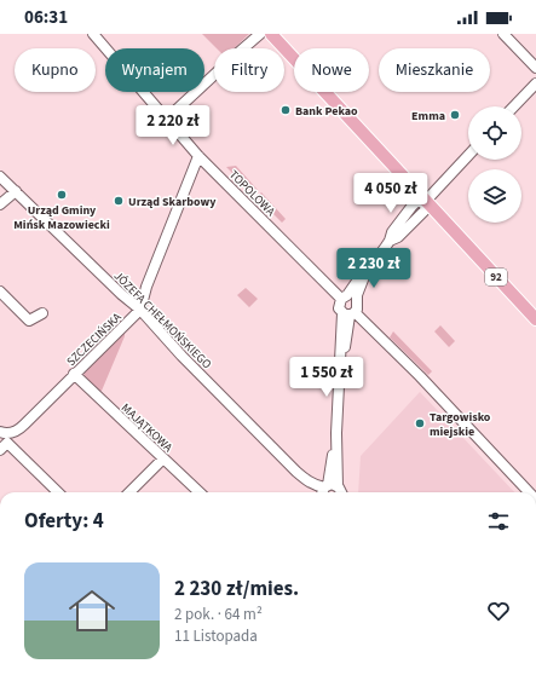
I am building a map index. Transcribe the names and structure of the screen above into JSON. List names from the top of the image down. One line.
{"streets":{"main road":["92"],"street":["TOPOLOWA","JÓZEFA CHEŁMOŃSKIEGO","SZCZECIŃSKA","MAJĄTKOWA"]},"crossings":[["JÓZEFA CHEŁMOŃSKIEGO","SZCZECIŃSKA"],["SZCZECIŃSKA","MAJĄTKOWA"]],"places":["Bank Pekao","Emma","Urząd Gminy Mińsk Mazowiecki","Urząd Skarbowy","Targowisko miejskie"],"page":{"status":"06:31","chip":["Kupno","Wynajem","Filtry","Nowe","Mieszkanie"],"price":["2 220 zł","4 050 zł","2 230 zł","1 550 zł"],"heading":"Oferty: 4","list":[{"name":"2 230 zł/mies.","note":"2 pok. · 64 m² · 11 Listopada"}]}}
